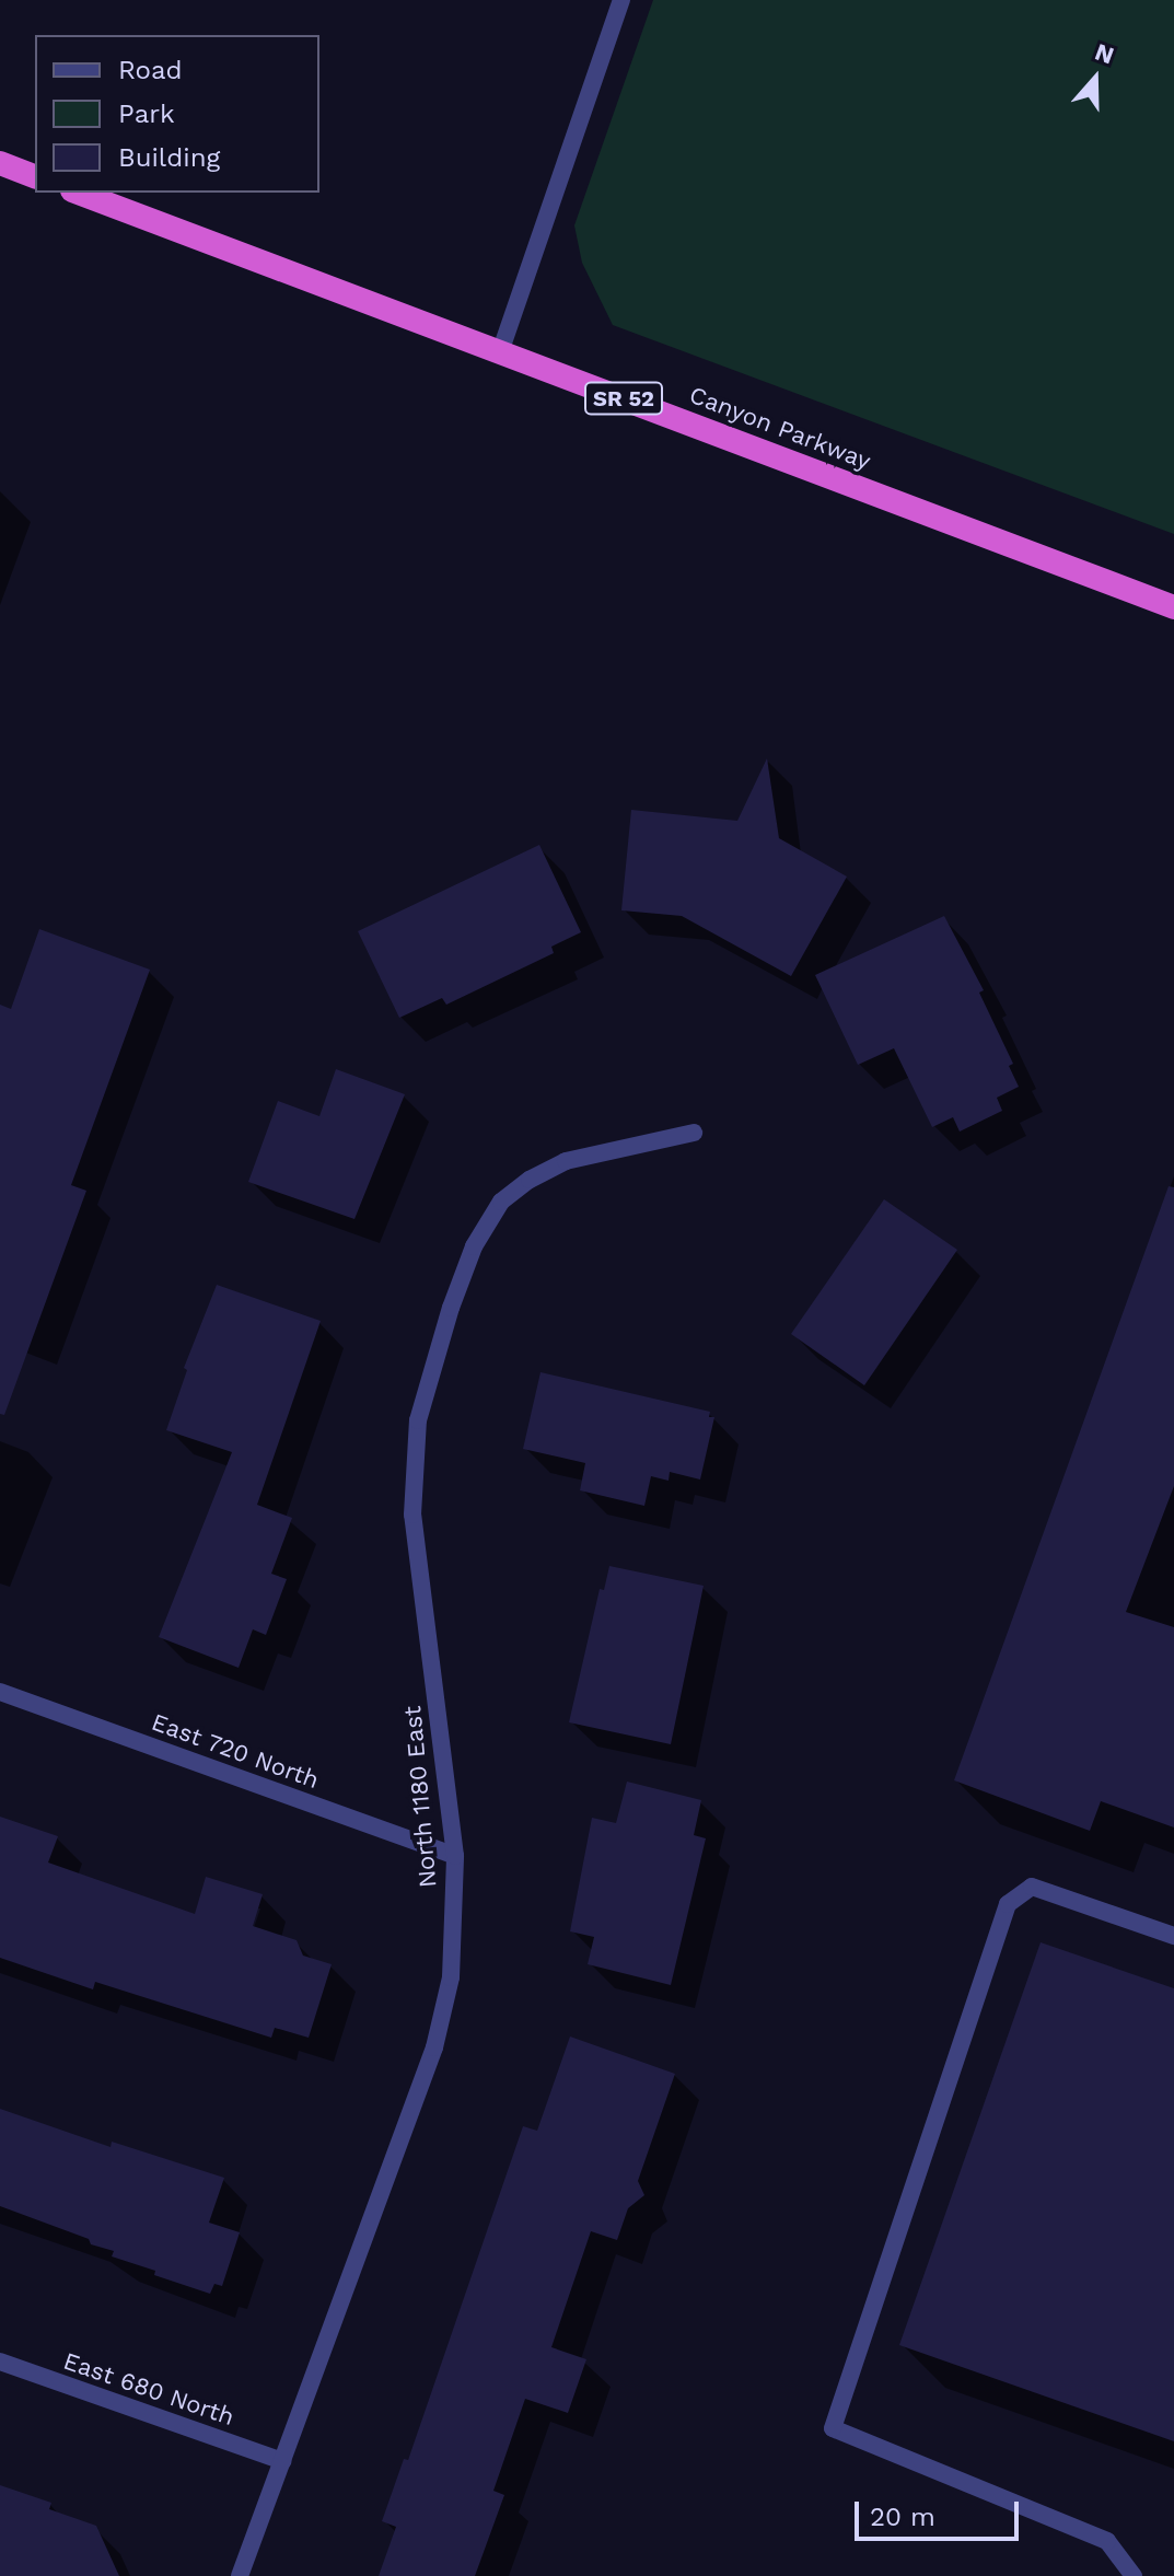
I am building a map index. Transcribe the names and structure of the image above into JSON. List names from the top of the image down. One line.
{"streets":{"highway":["SR 52","Canyon Parkway"],"street":["East 720 North","North 1180 East","East 680 North"]},"crossings":[["East 720 North","North 1180 East"],["North 1180 East","East 680 North"]],"legend":["Road","Park","Building"],"scale_bar":"20 m","north":"top"}
